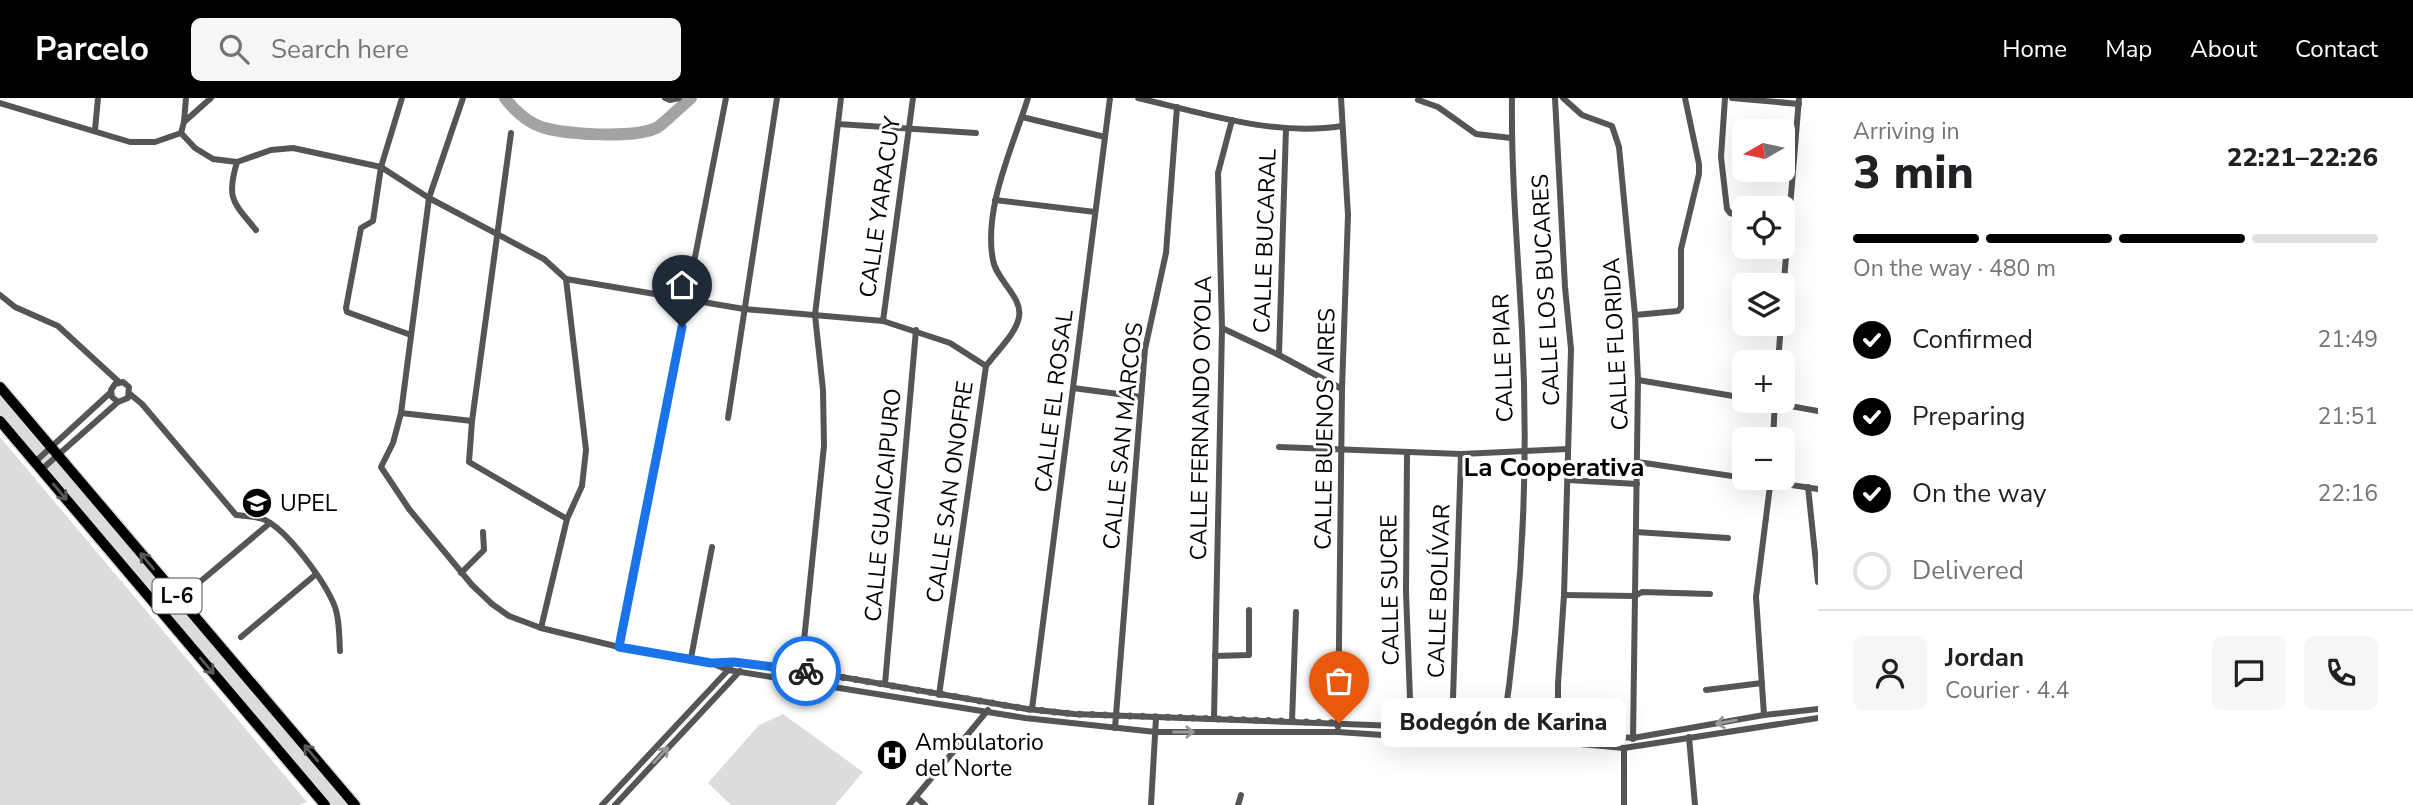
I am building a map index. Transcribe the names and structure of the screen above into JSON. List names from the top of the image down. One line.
{"streets":{"main road":["L-6"],"street":["CALLE YARACUY","CALLE BUCARAL","CALLE LOS BUCARES","CALLE FLORIDA","CALLE PIAR","CALLE EL ROSAL","CALLE FERNANDO OYOLA","CALLE BUENOS AIRES","CALLE SAN MARCOS","CALLE SAN ONOFRE","CALLE GUAICAIPURO","CALLE SUCRE","CALLE BOLÍVAR"]},"districts":["La Cooperativa"],"places":{"school or university":["UPEL"],"other":["Bodegón de Karina"],"hospital":["Ambulatorio del Norte"]},"north":"left","page":{"header":"Parcelo","search":"Search here","nav":["Home","Map","About","Contact"],"heading":["3 min","Arriving in","22:21–22:26"],"panel":["Jordan","Courier · 4.4"],"map_buttons":["+","−"],"bar":"On the way · 480 m","list":[["Confirmed","21:49"],["Preparing","21:51"],["On the way","22:16"],"Delivered"],"bubble":"Bodegón de Karina"}}
